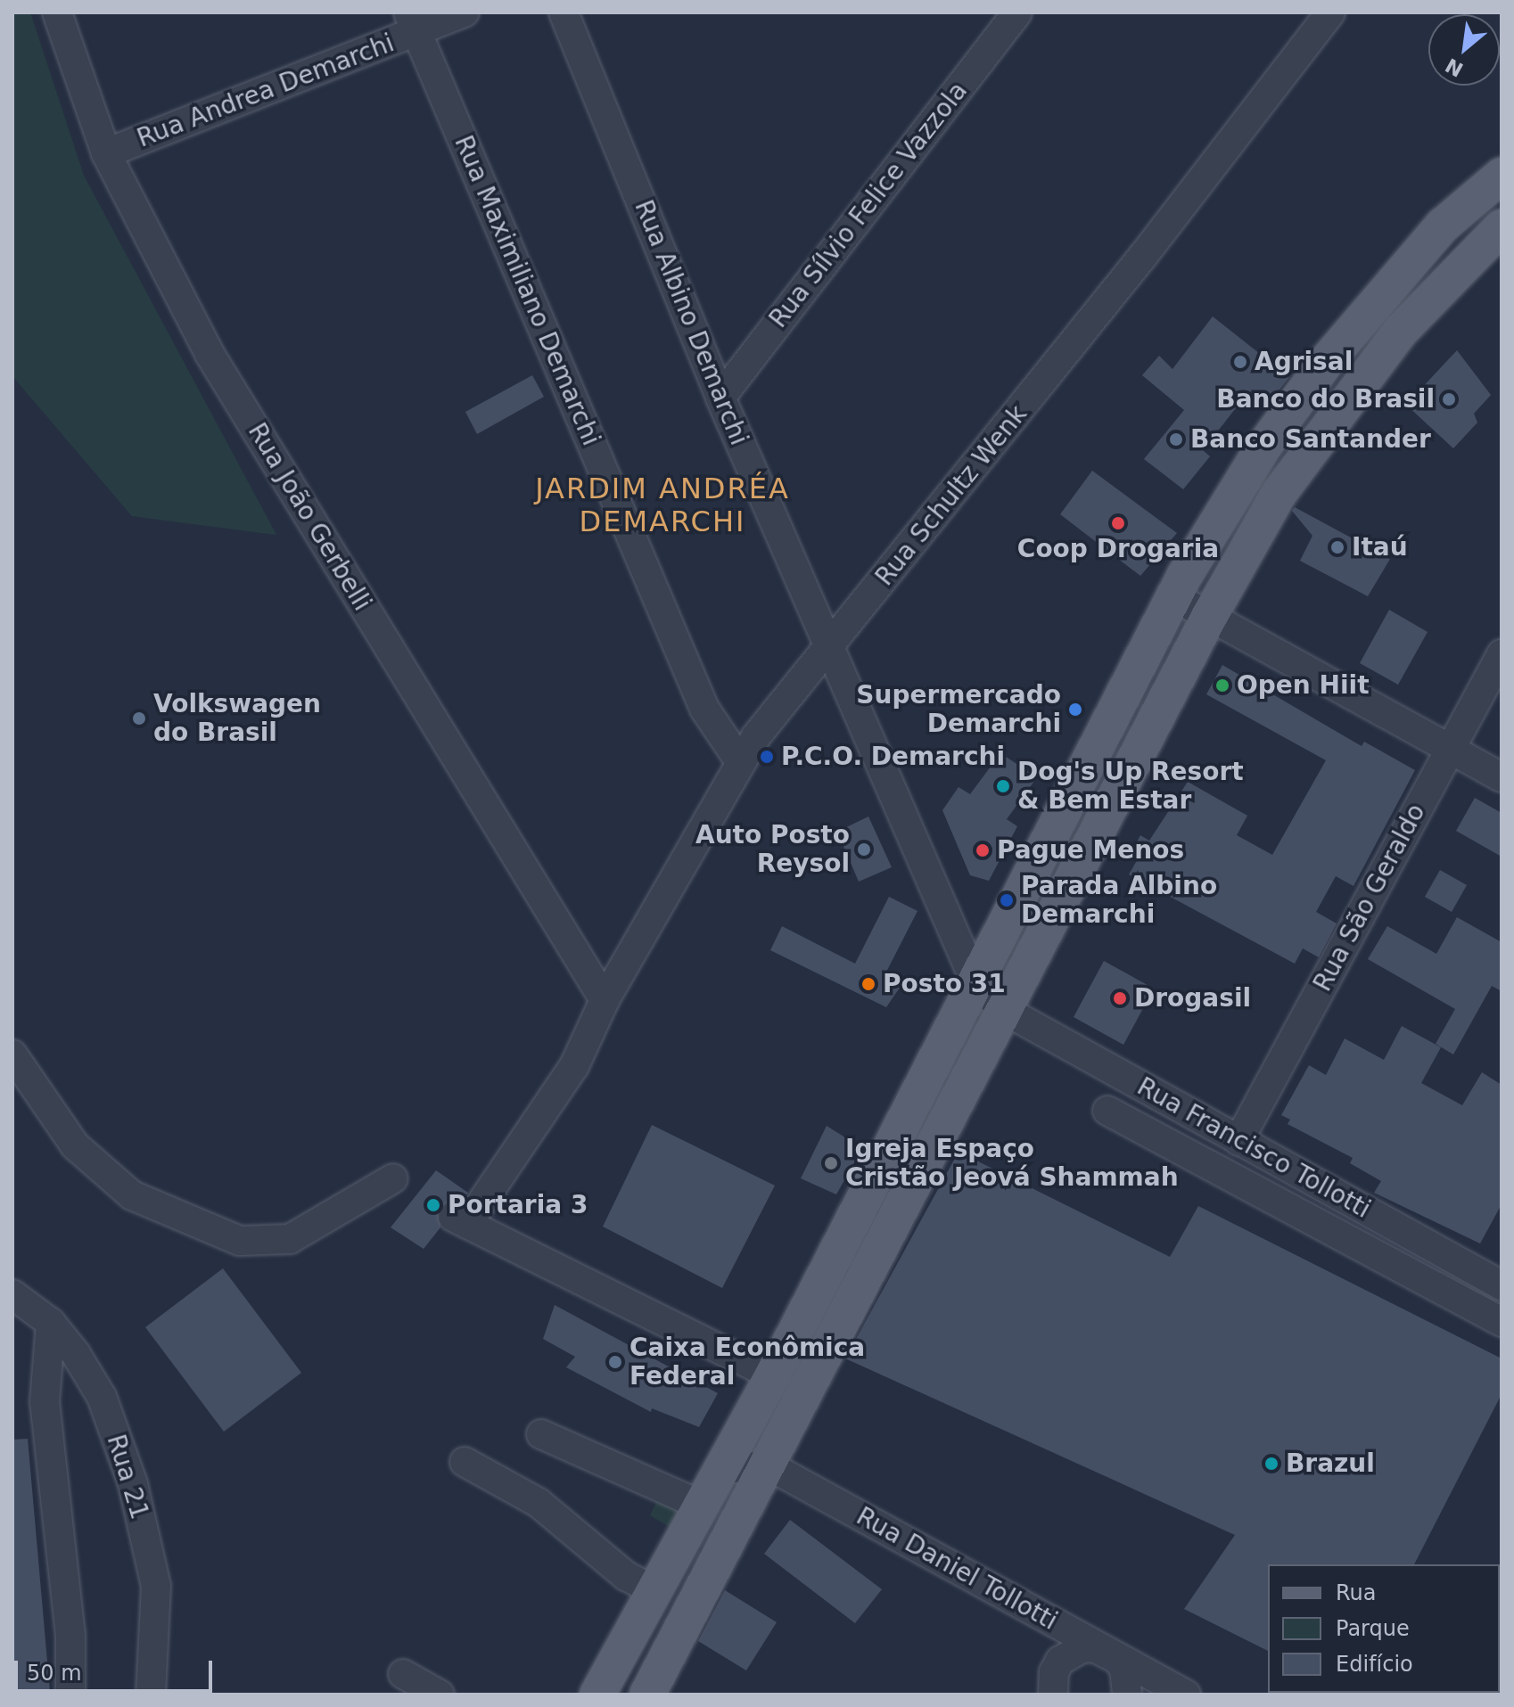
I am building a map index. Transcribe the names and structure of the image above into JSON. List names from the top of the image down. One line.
{"streets":{"street":["Rua Andrea Demarchi","Rua Sílvio Felice Vazzola","Rua Maximiliano Demarchi","Rua Albino Demarchi","Rua Schultz Wenk","Rua João Gerbelli","Rua São Geraldo","Rua Francisco Tollotti","Rua 21","Rua Daniel Tollotti"]},"crossings":[["Rua Andrea Demarchi","Rua Maximiliano Demarchi"],["Rua Andrea Demarchi","Rua João Gerbelli"],["Rua Sílvio Felice Vazzola","Rua Albino Demarchi"],["Rua Maximiliano Demarchi","Rua Schultz Wenk"],["Rua Albino Demarchi","Rua Schultz Wenk"],["Rua Albino Demarchi","Rua Francisco Tollotti"],["Rua Schultz Wenk","Rua João Gerbelli"],["Rua São Geraldo","Rua Francisco Tollotti"]],"districts":["JARDIM ANDRÉA DEMARCHI"],"places":["Agrisal","Banco do Brasil","Banco Santander","Coop Drogaria","Itaú","Open Hiit","Supermercado Demarchi","Volkswagen do Brasil","P.C.O. Demarchi","Dog's Up Resort & Bem Estar","Auto Posto Reysol","Pague Menos","Parada Albino Demarchi","Posto 31","Drogasil","Igreja Espaço Cristão Jeová Shammah","Portaria 3","Caixa Econômica Federal","Brazul"],"legend":["Rua","Parque","Edifício"],"scale_bar":"50 m","north":"bottom left"}
